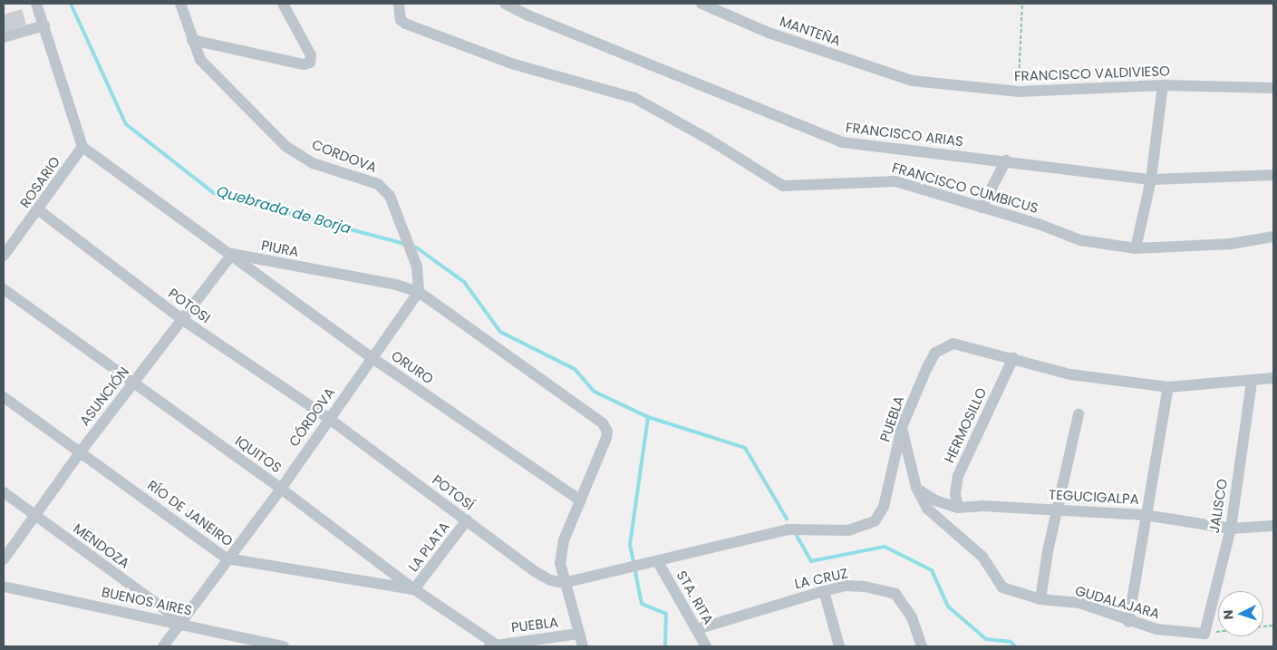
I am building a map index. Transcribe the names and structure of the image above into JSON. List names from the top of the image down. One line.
{"streets":{"street":["MANTEÑA","FRANCISCO VALDIVIESO","FRANCISCO ARIAS","CORDOVA","ROSARIO","FRANCISCO CUMBICUS","PIURA","POTOSI","ORURO","ASUNCIÓN","CÓRDOVA","PUEBLA","HERMOSILLO","IQUITOS","POTOSÍ","TEGUCIGALPA","JALISCO","RÍO DE JANEIRO","MENDOZA","LA PLATA","LA CRUZ","STA. RITA","BUENOS AIRES","GUDALAJARA"]},"crossings":[["MANTEÑA","FRANCISCO VALDIVIESO"],["CORDOVA","PIURA"],["CORDOVA","CÓRDOVA"],["ROSARIO","PIURA"],["ROSARIO","POTOSI"],["PIURA","ORURO"],["PIURA","ASUNCIÓN"],["PIURA","CÓRDOVA"],["POTOSI","ASUNCIÓN"],["POTOSI","CÓRDOVA"],["POTOSI","POTOSÍ"],["ORURO","ASUNCIÓN"],["ORURO","CÓRDOVA"],["ASUNCIÓN","IQUITOS"],["ASUNCIÓN","RÍO DE JANEIRO"],["ASUNCIÓN","MENDOZA"],["CÓRDOVA","IQUITOS"],["CÓRDOVA","POTOSÍ"],["CÓRDOVA","RÍO DE JANEIRO"],["CÓRDOVA","MENDOZA"],["CÓRDOVA","BUENOS AIRES"],["PUEBLA","HERMOSILLO"],["PUEBLA","IQUITOS"],["PUEBLA","POTOSÍ"],["PUEBLA","JALISCO"],["PUEBLA","STA. RITA"],["PUEBLA","GUDALAJARA"],["HERMOSILLO","TEGUCIGALPA"],["IQUITOS","RÍO DE JANEIRO"],["IQUITOS","LA PLATA"],["POTOSÍ","LA PLATA"],["TEGUCIGALPA","JALISCO"],["TEGUCIGALPA","GUDALAJARA"],["JALISCO","GUDALAJARA"],["RÍO DE JANEIRO","LA PLATA"],["MENDOZA","BUENOS AIRES"],["LA CRUZ","STA. RITA"]],"water":["Quebrada de Borja"],"north":"left"}
